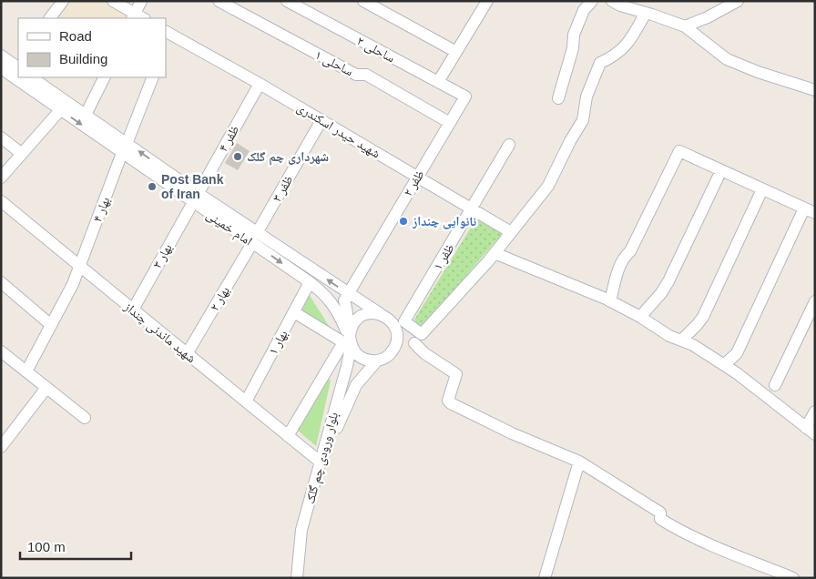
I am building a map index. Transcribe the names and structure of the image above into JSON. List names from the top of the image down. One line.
{"streets":{"street":["ساحلی ۲","ساحلی ۱","شهید حیدر اسکندری","ظفر ۴","ظفر ۲","ظفر ۳","بهار ۴","امام خمینی","بهار ۳","ظفر ۱","بهار ۲","شهید ماندنی چنداز","بهار ۱","بلوار ورودی چم گلک"]},"crossings":[["ساحلی ۲","ظفر ۲"],["ساحلی ۱","ظفر ۲"],["شهید حیدر اسکندری","ظفر ۴"],["شهید حیدر اسکندری","ظفر ۲"],["شهید حیدر اسکندری","ظفر ۳"],["شهید حیدر اسکندری","ظفر ۱"],["ظفر ۴","امام خمینی"],["ظفر ۴","بهار ۳"],["ظفر ۲","امام خمینی"],["ظفر ۳","امام خمینی"],["ظفر ۳","بهار ۲"],["بهار ۴","امام خمینی"],["بهار ۴","شهید ماندنی چنداز"],["امام خمینی","بهار ۳"],["امام خمینی","ظفر ۱"],["امام خمینی","بهار ۲"],["امام خمینی","بهار ۱"],["امام خمینی","بلوار ورودی چم گلک"],["بهار ۳","شهید ماندنی چنداز"],["ظفر ۱","بلوار ورودی چم گلک"],["بهار ۲","شهید ماندنی چنداز"],["شهید ماندنی چنداز","بهار ۱"],["شهید ماندنی چنداز","بلوار ورودی چم گلک"]],"places":["شهرداری چم گلک","Post Bank of Iran","نانوایی چنداز"],"legend":["Road","Building"],"scale_bar":"100 m"}
